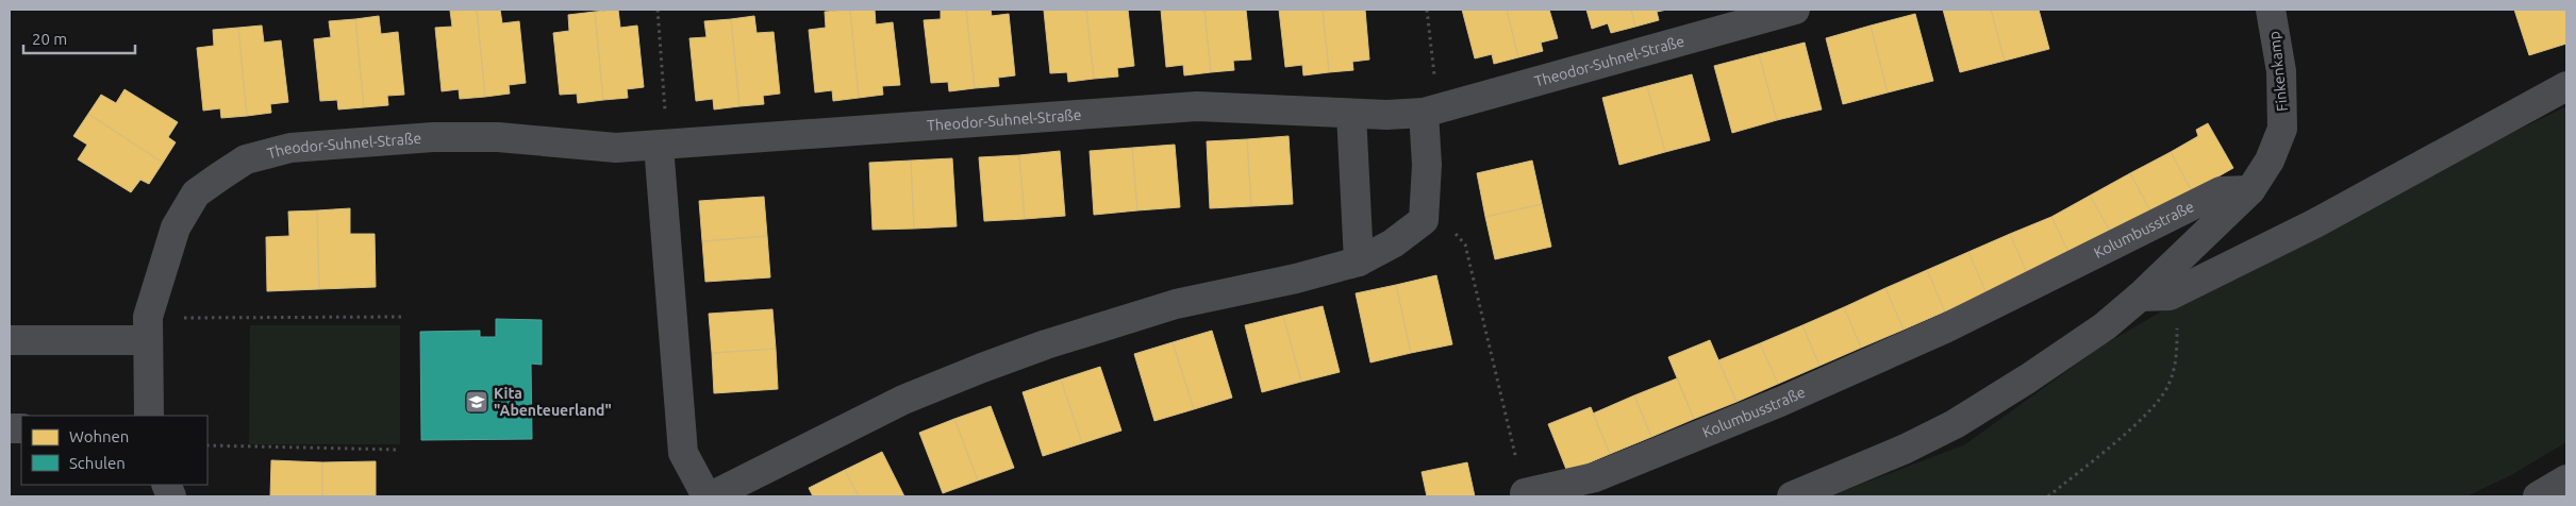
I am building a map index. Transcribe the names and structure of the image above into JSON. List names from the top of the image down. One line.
{"streets":{"street":["Theodor-Suhnel-Straße","Finkenkamp","Kolumbusstraße"]},"crossings":[["Finkenkamp","Kolumbusstraße"]],"places":{"school or university":["Kita \"Abenteuerland\""]},"legend":["Wohnen","Schulen"],"scale_bar":"20 m"}
